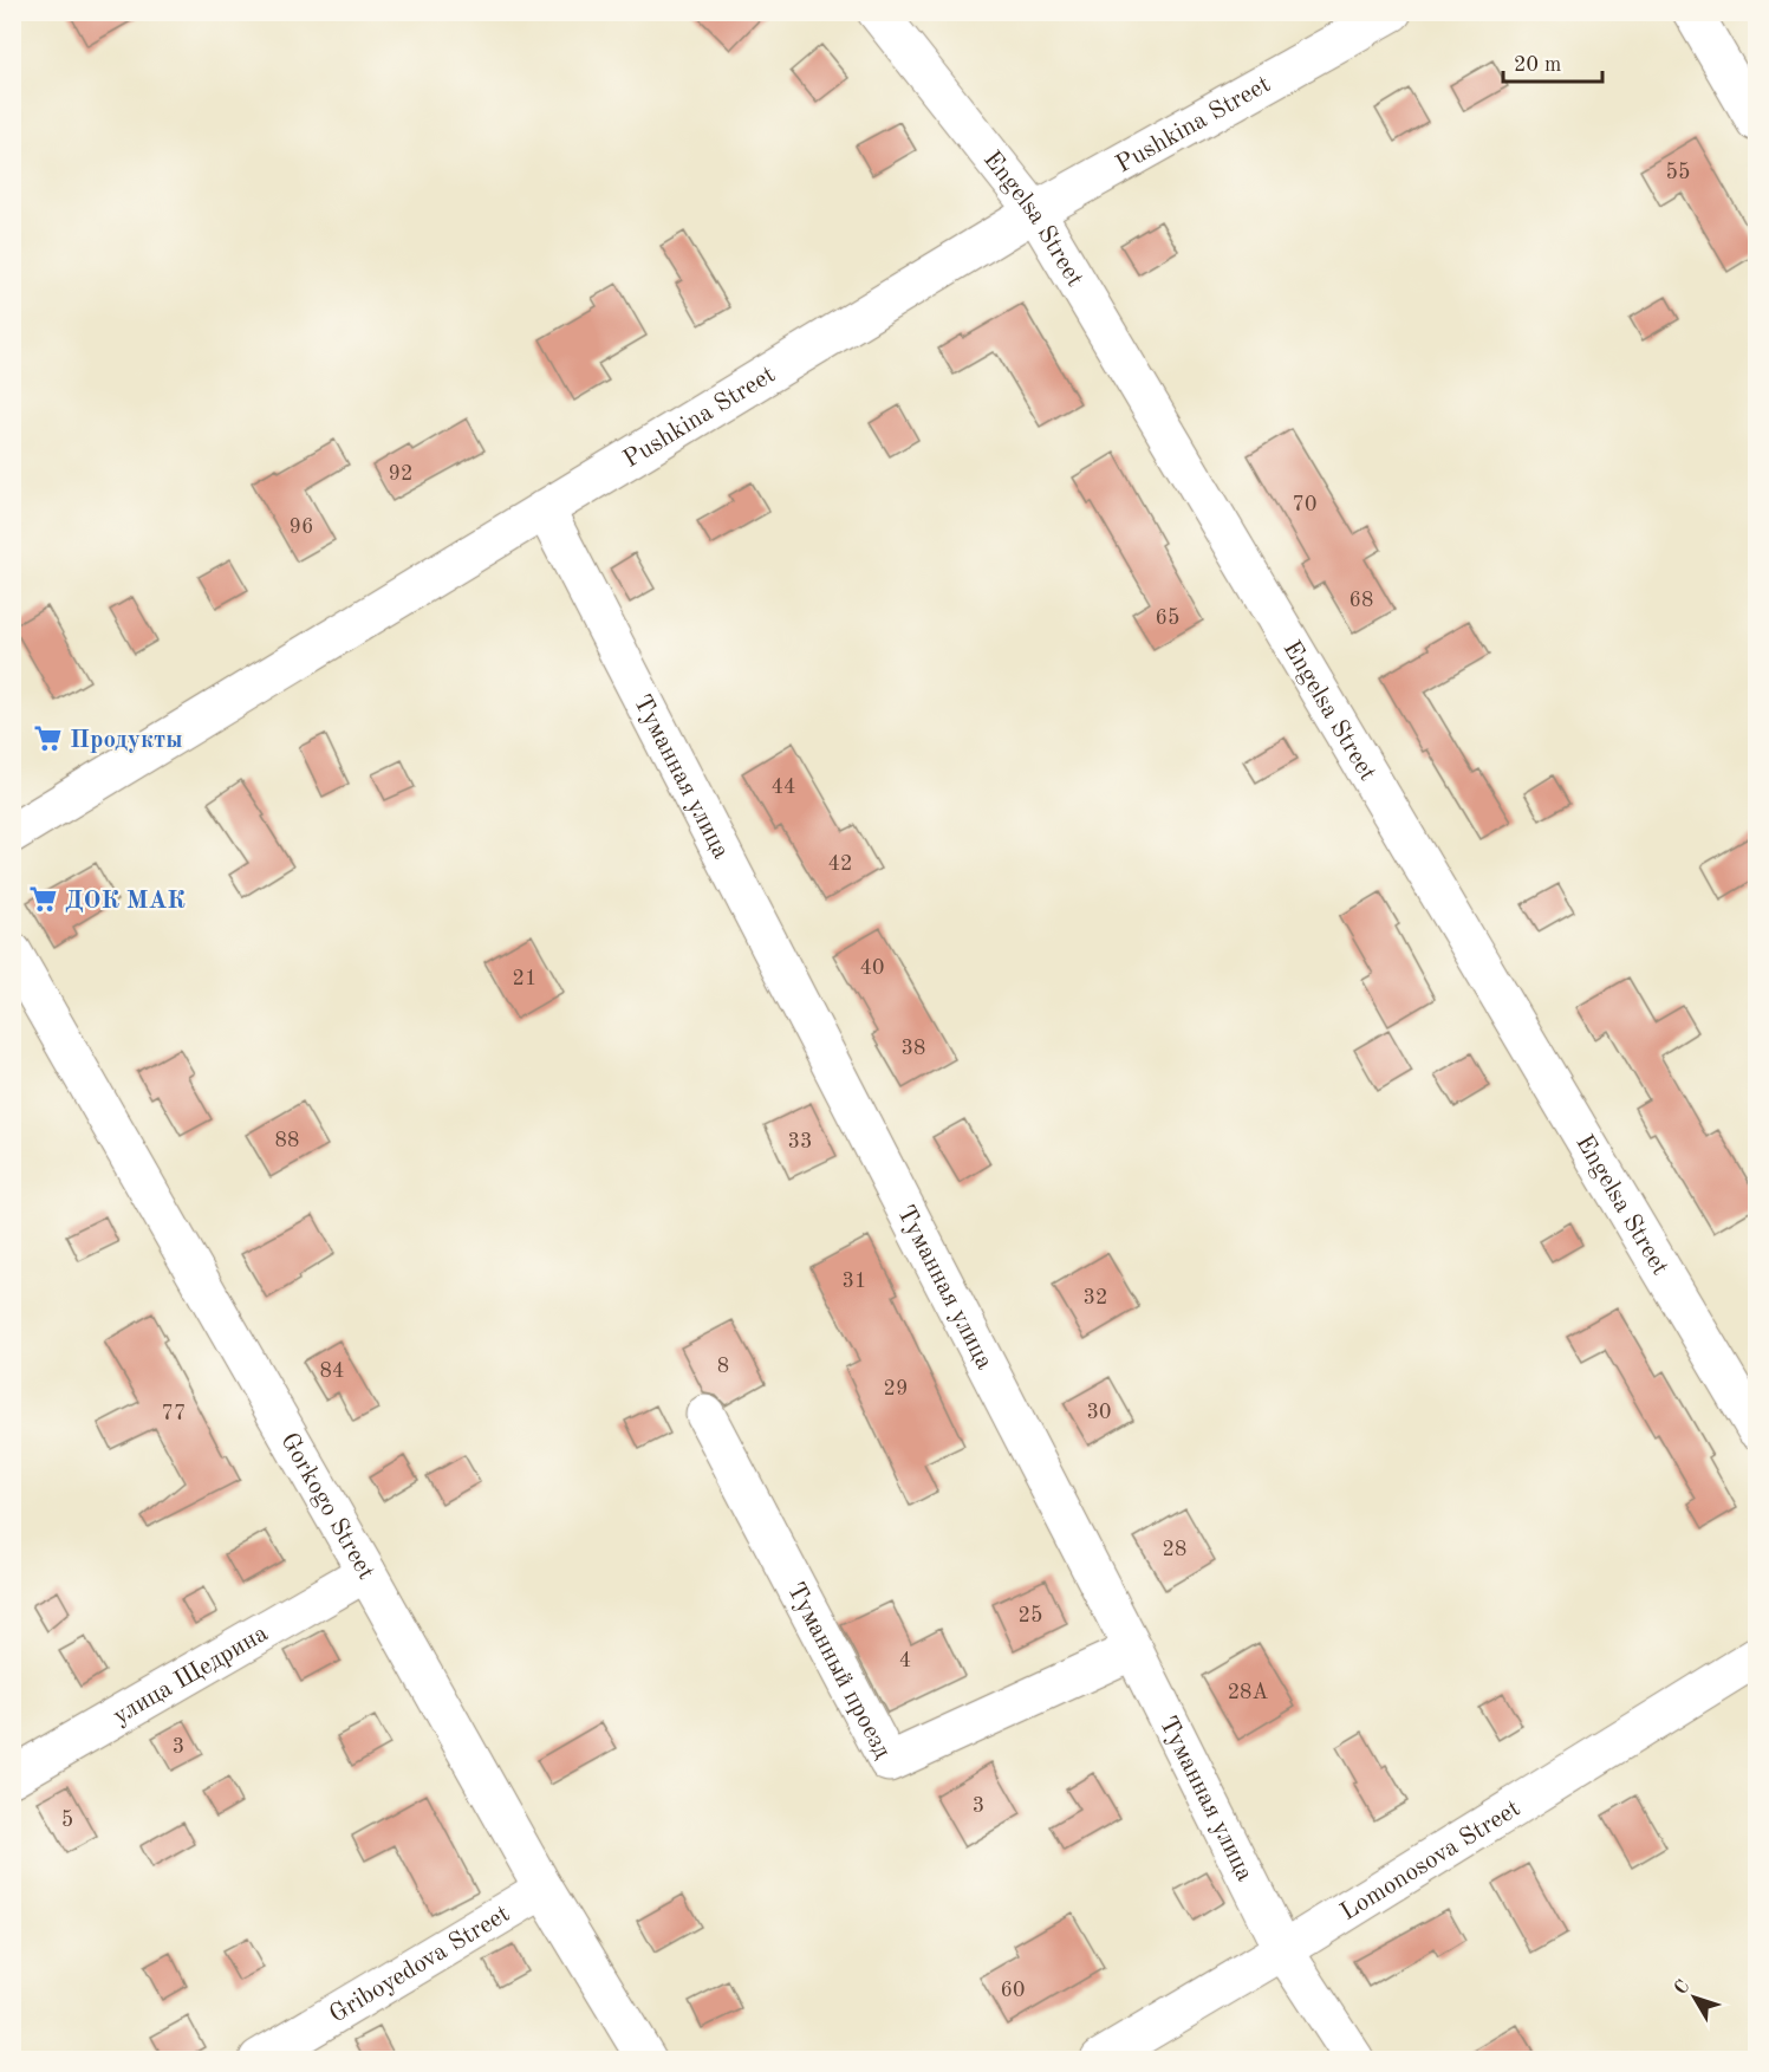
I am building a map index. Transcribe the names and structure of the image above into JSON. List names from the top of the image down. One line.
{"streets":{"street":["Pushkina Street","Engelsa Street","Туманная улица","Gorkogo Street","Туманный проезд","улица Щедрина","Lomonosova Street","Griboyedova Street"]},"crossings":[["Pushkina Street","Engelsa Street"],["Pushkina Street","Туманная улица"],["Туманная улица","Туманный проезд"],["Туманная улица","Lomonosova Street"],["Gorkogo Street","улица Щедрина"],["Gorkogo Street","Griboyedova Street"]],"places":{"supermarket":["Продукты","ДОК МАК"]},"house_numbers":["55","92","70","96","68","65","44","42","40","21","38","88","33","31","32","8","84","29","30","77","28","25","4","28А","3","3","5","60"],"scale_bar":"20 m","north":"top left"}
